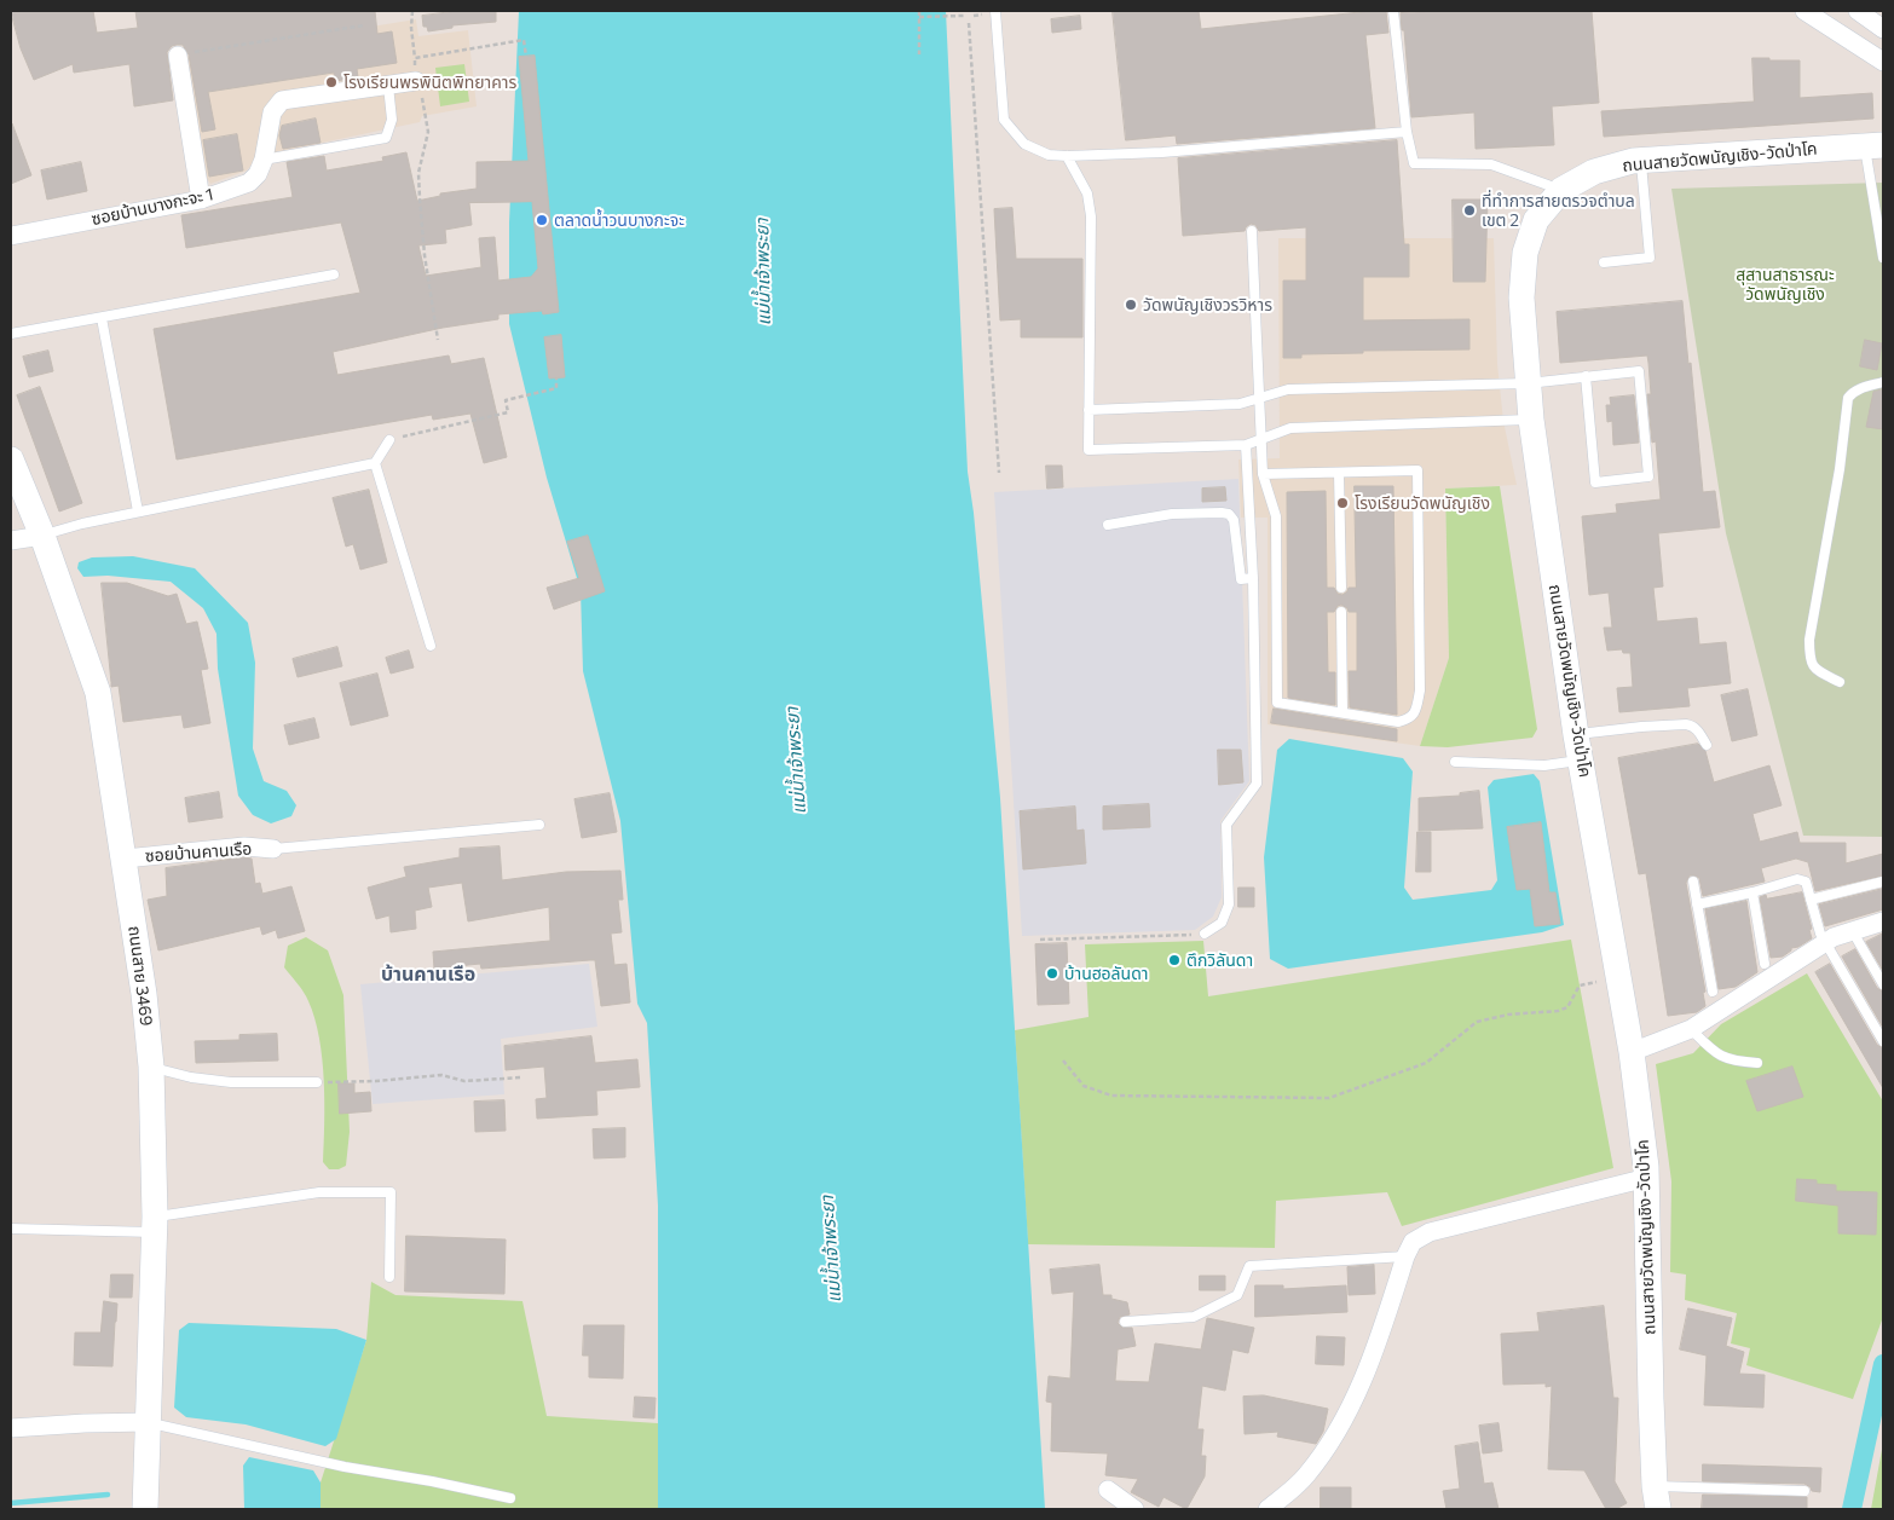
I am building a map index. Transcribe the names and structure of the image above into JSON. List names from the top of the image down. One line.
{"streets":{"main road":["ถนนสายวัดพนัญเชิง-วัดป่าโค","ถนนสาย 3469"],"street":["ซอยบ้านบางกะจะ 1","ซอยบ้านคานเรือ"]},"crossings":[["ซอยบ้านคานเรือ","ถนนสาย 3469"]],"districts":["บ้านคานเรือ"],"water":["แม่น้ำเจ้าพระยา"],"parks":["สุสานสาธารณะ วัดพนัญเชิง"],"places":["โรงเรียนพรพินิตพิทยาคาร","ที่ทำการสายตรวจตำบล เขต 2","ตลาดน้ำวนบางกะจะ","วัดพนัญเชิงวรวิหาร","โรงเรียนวัดพนัญเชิง","ตึกวิลันดา","บ้านฮอลันดา"]}
